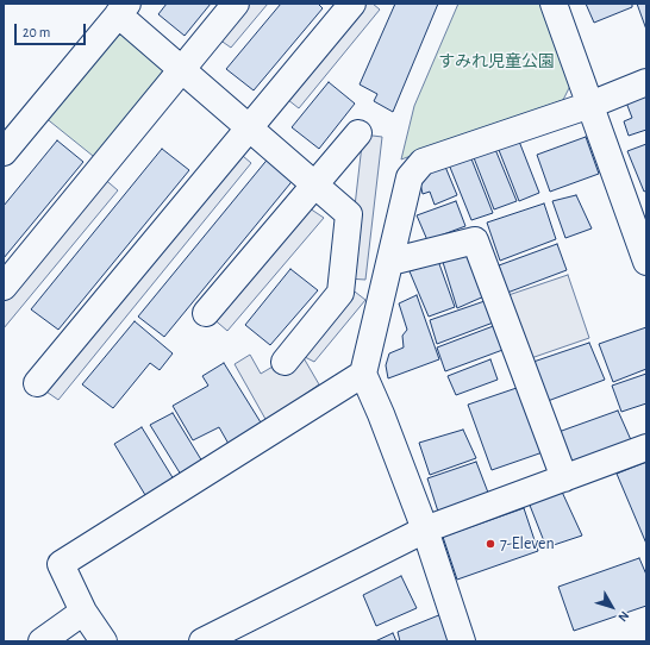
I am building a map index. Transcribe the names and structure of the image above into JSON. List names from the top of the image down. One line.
{"parks":["すみれ児童公園"],"places":["7-Eleven"],"scale_bar":"20 m","north":"bottom right"}
